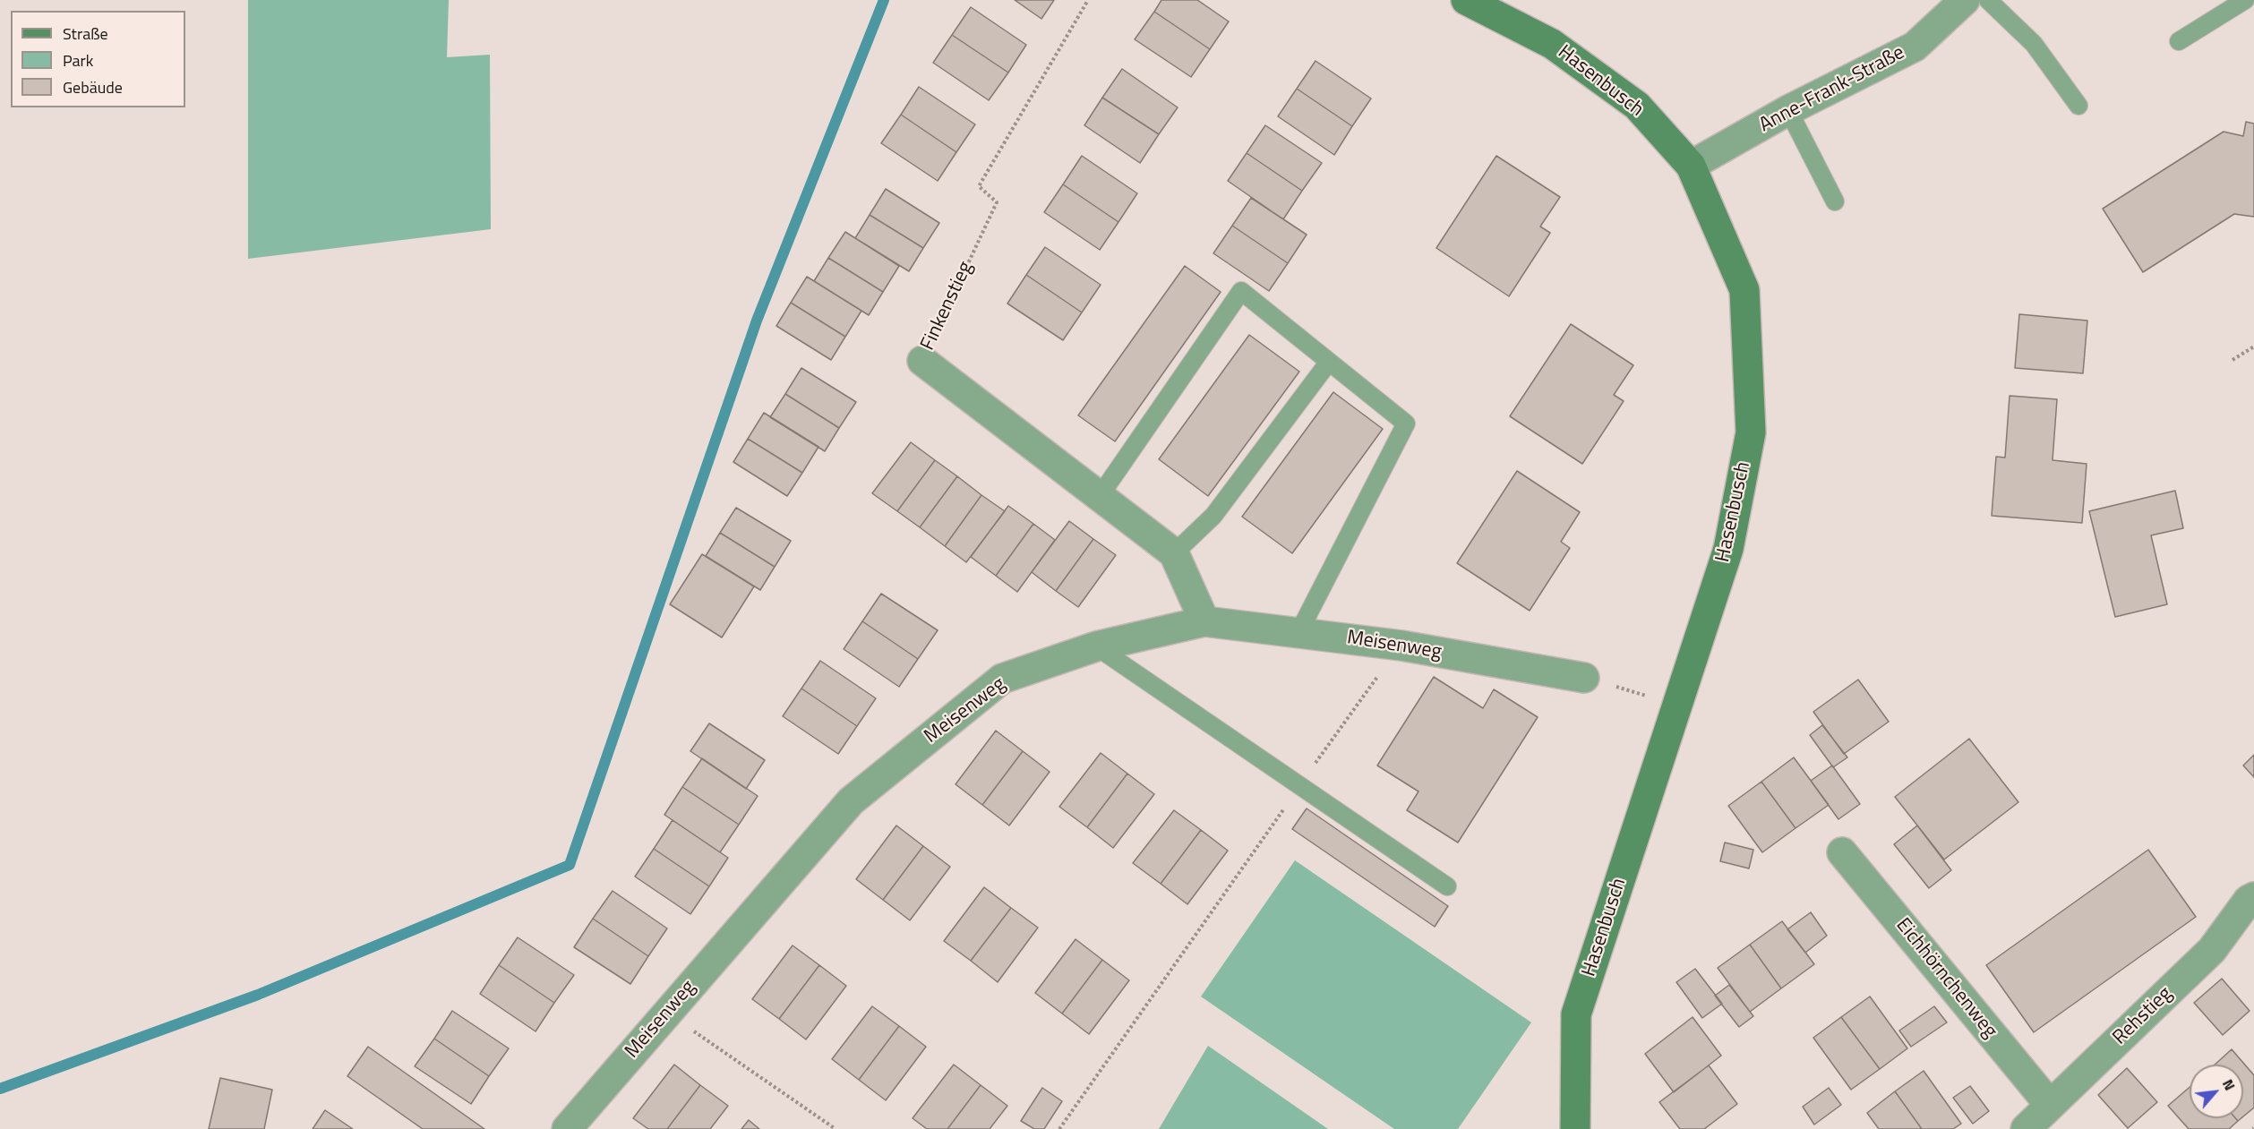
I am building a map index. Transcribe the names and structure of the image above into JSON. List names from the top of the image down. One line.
{"streets":{"main road":["Hasenbusch"],"street":["Anne-Frank-Straße","Finkenstieg","Meisenweg","Eichhörnchenweg","Rehstieg"]},"crossings":[["Hasenbusch","Anne-Frank-Straße"],["Finkenstieg","Meisenweg"],["Eichhörnchenweg","Rehstieg"]],"legend":["Straße","Park","Gebäude"],"north":"top right"}
